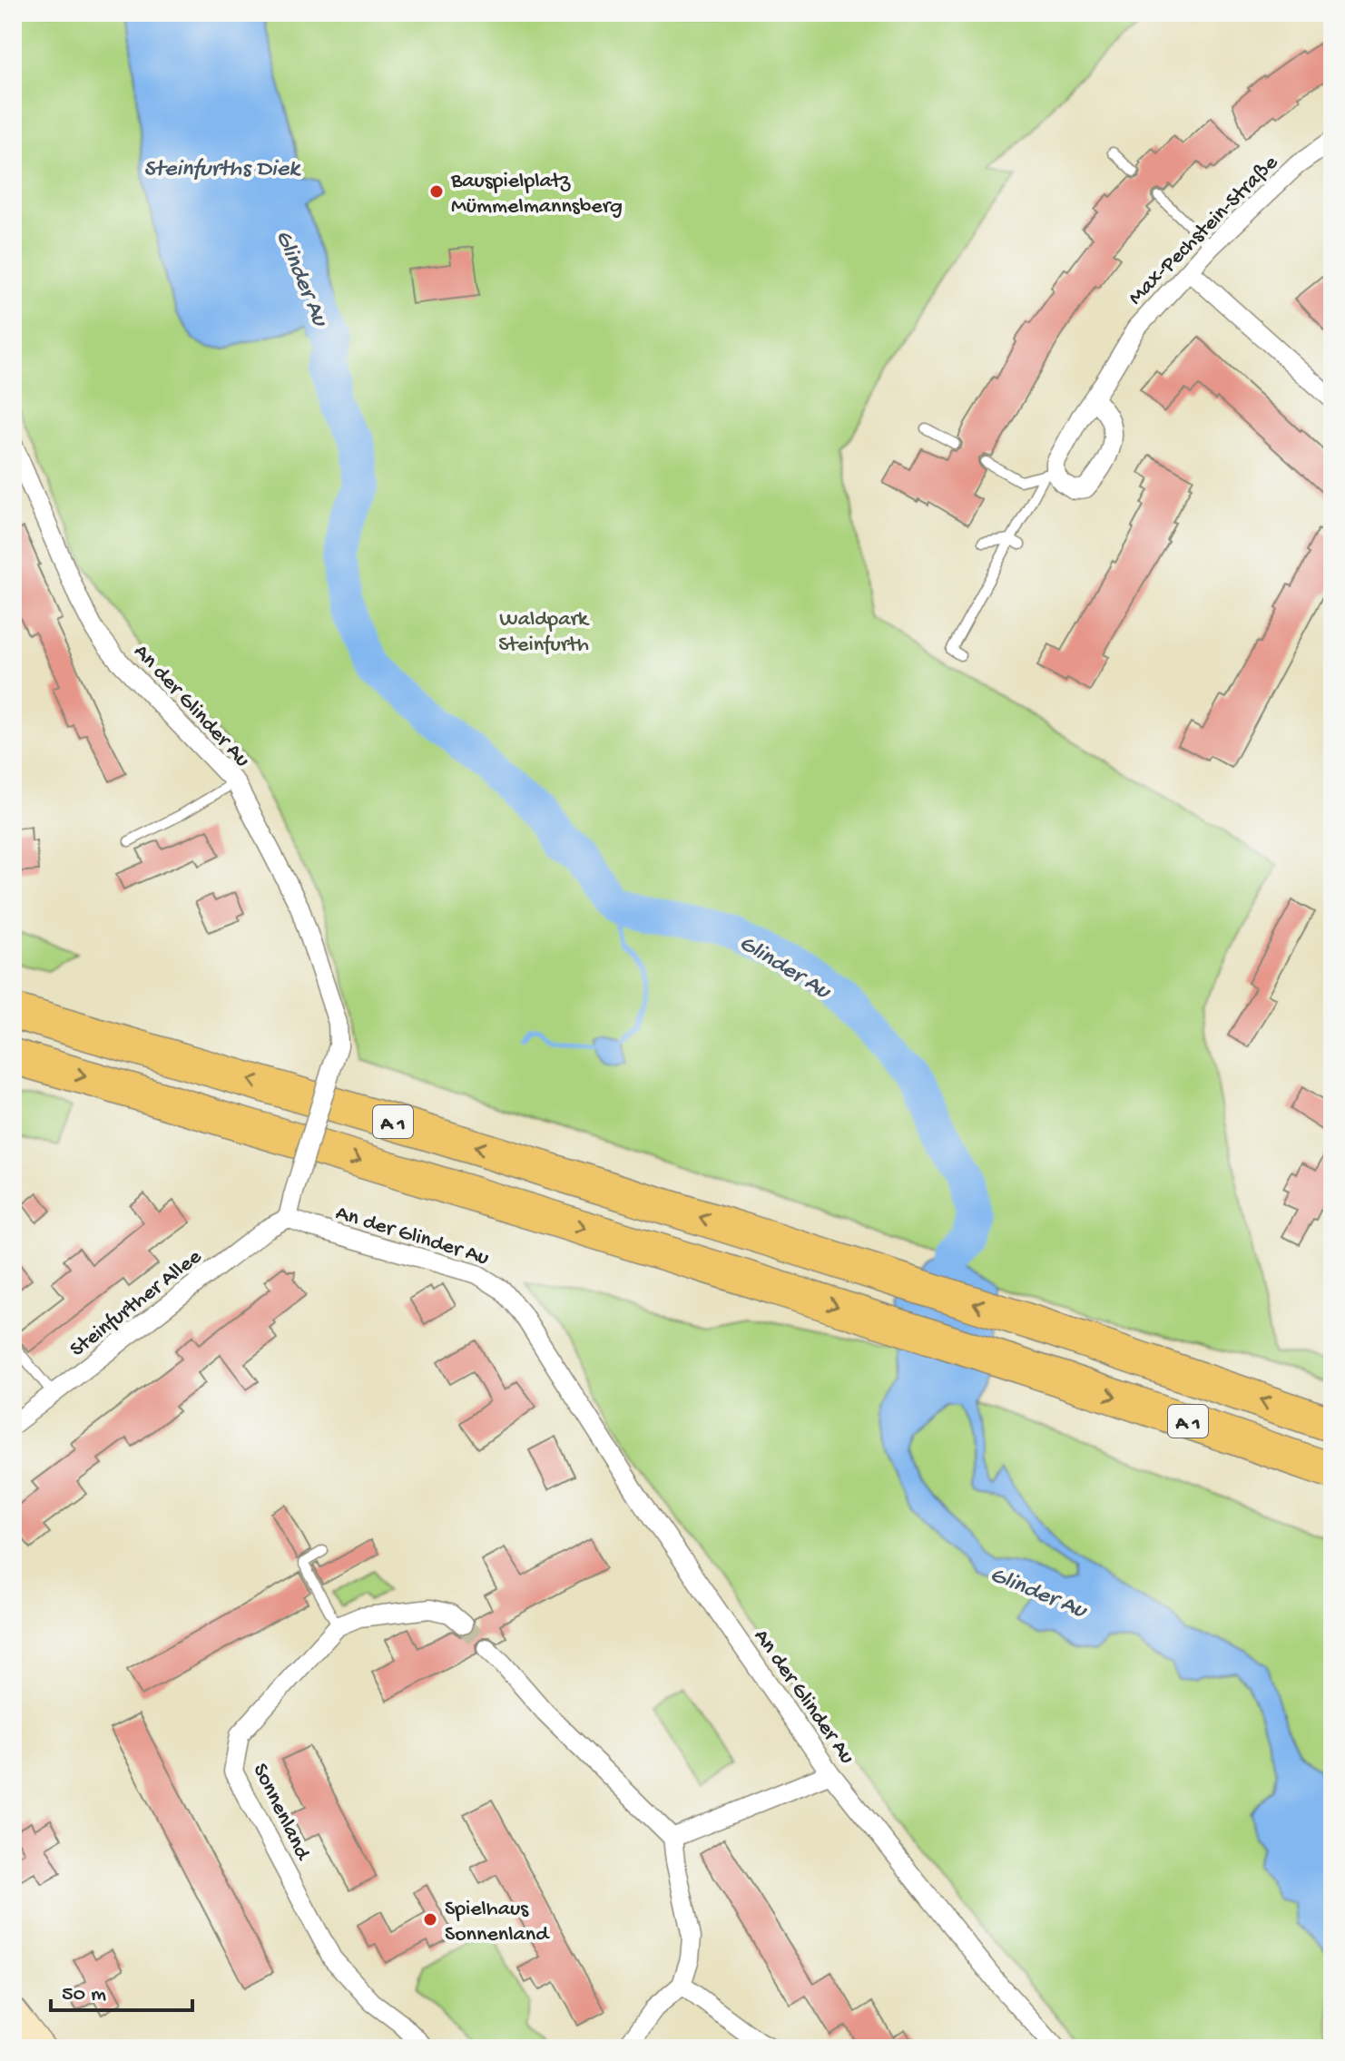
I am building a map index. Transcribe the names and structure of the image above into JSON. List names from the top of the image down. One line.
{"streets":{"highway":["A 1"],"street":["Max-Pechstein-Straße","An der Glinder Au","Steinfurther Allee","Sonnenland"]},"crossings":[["An der Glinder Au","Steinfurther Allee"]],"water":["Steinfurths Diek","Glinder Au"],"parks":["Waldpark Steinfurth"],"places":["Bauspielplatz Mümmelmannsberg","Spielhaus Sonnenland"],"scale_bar":"50 m"}
